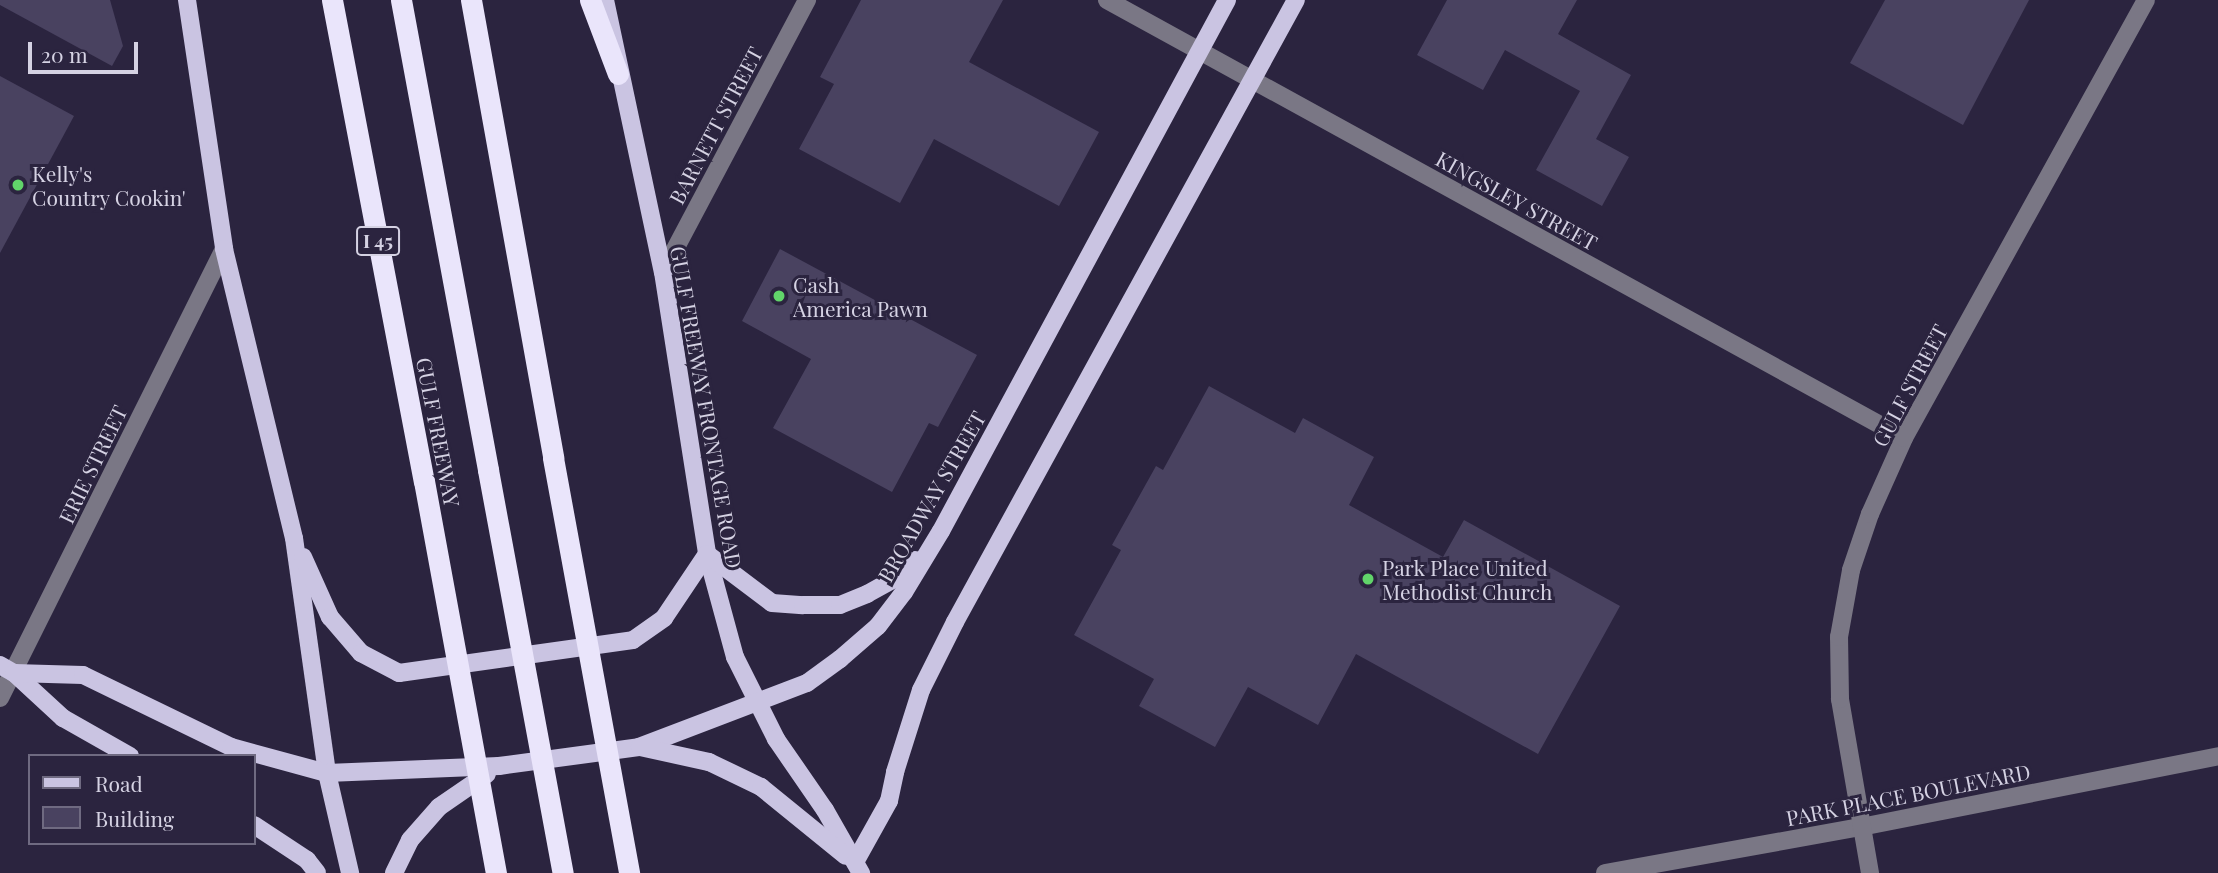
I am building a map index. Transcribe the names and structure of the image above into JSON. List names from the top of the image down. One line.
{"streets":{"highway":["I 45","GULF FREEWAY"],"main road":["GULF FREEWAY FRONTAGE ROAD","BROADWAY STREET"],"street":["BARNETT STREET","KINGSLEY STREET","GULF STREET","ERIE STREET","PARK PLACE BOULEVARD"]},"crossings":[["BARNETT STREET","GULF FREEWAY FRONTAGE ROAD"],["KINGSLEY STREET","GULF STREET"],["KINGSLEY STREET","BROADWAY STREET"],["GULF STREET","PARK PLACE BOULEVARD"],["GULF FREEWAY FRONTAGE ROAD","BROADWAY STREET"]],"places":["Kelly's Country Cookin'","Cash America Pawn","Park Place United Methodist Church"],"legend":["Road","Building"],"scale_bar":"20 m"}
